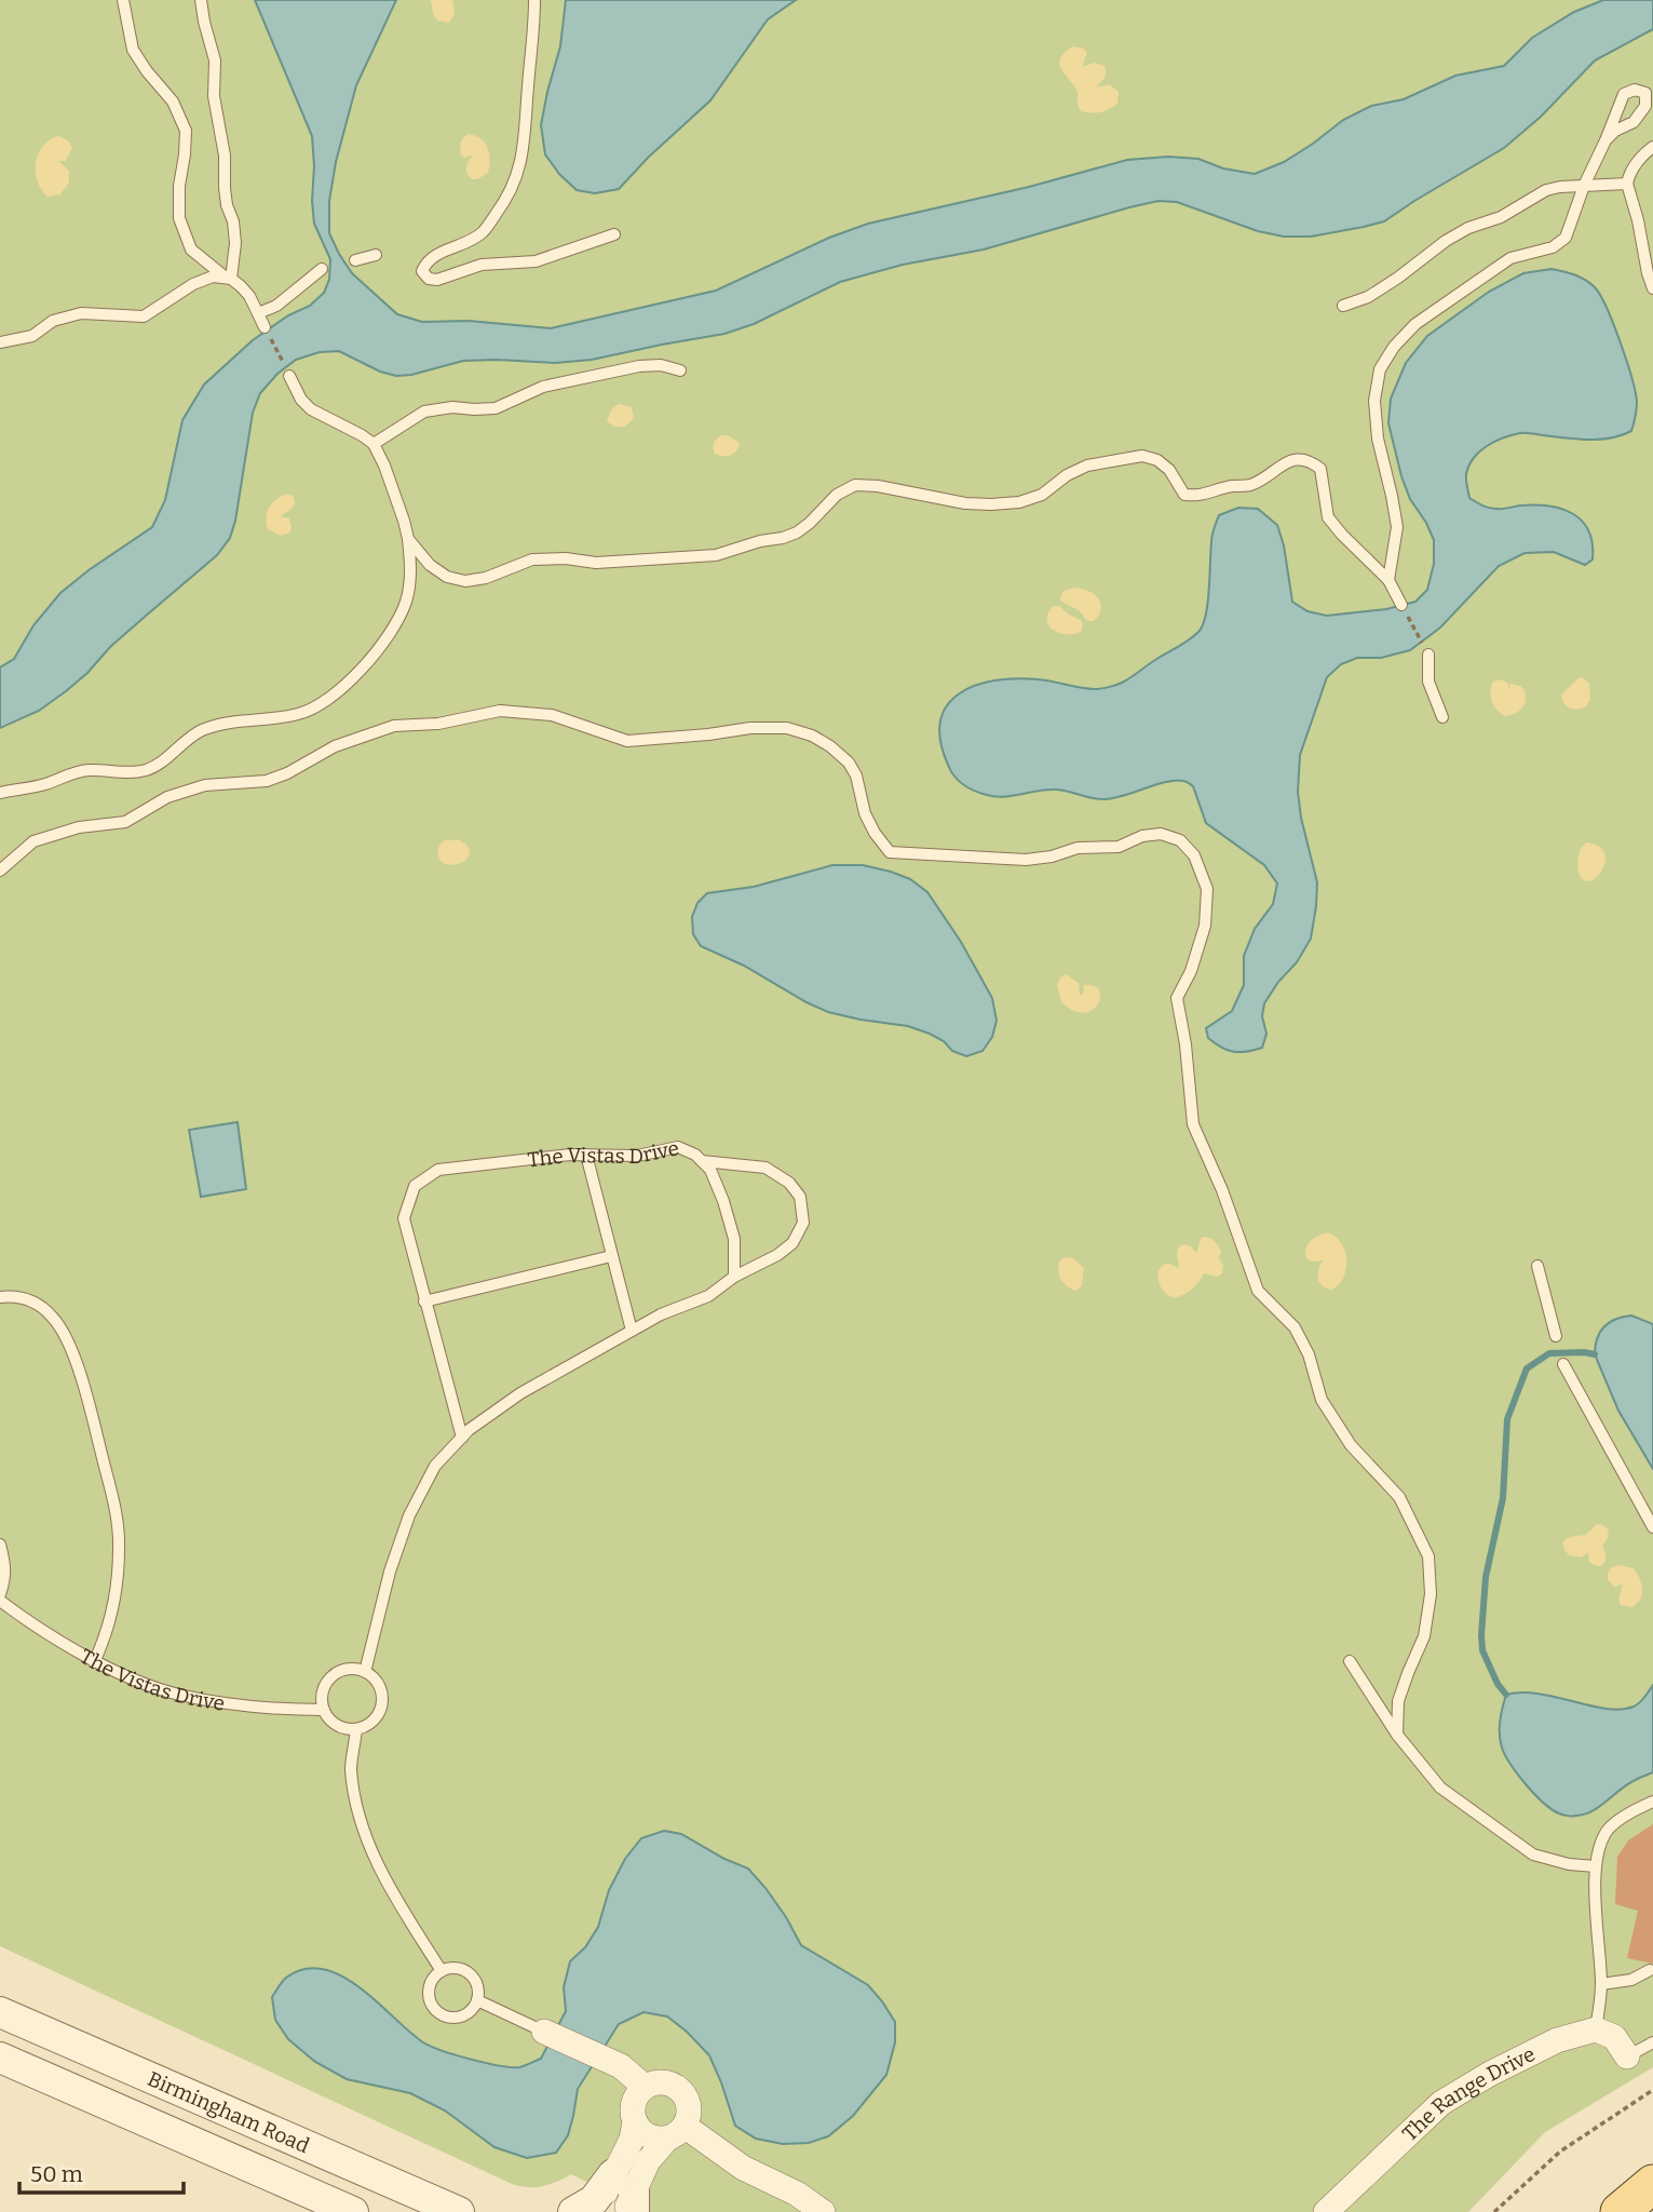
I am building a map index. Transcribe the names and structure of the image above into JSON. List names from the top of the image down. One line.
{"streets":{"street":["The Range Drive","Birmingham Road"],"lane":["The Vistas Drive"]},"scale_bar":"50 m"}
